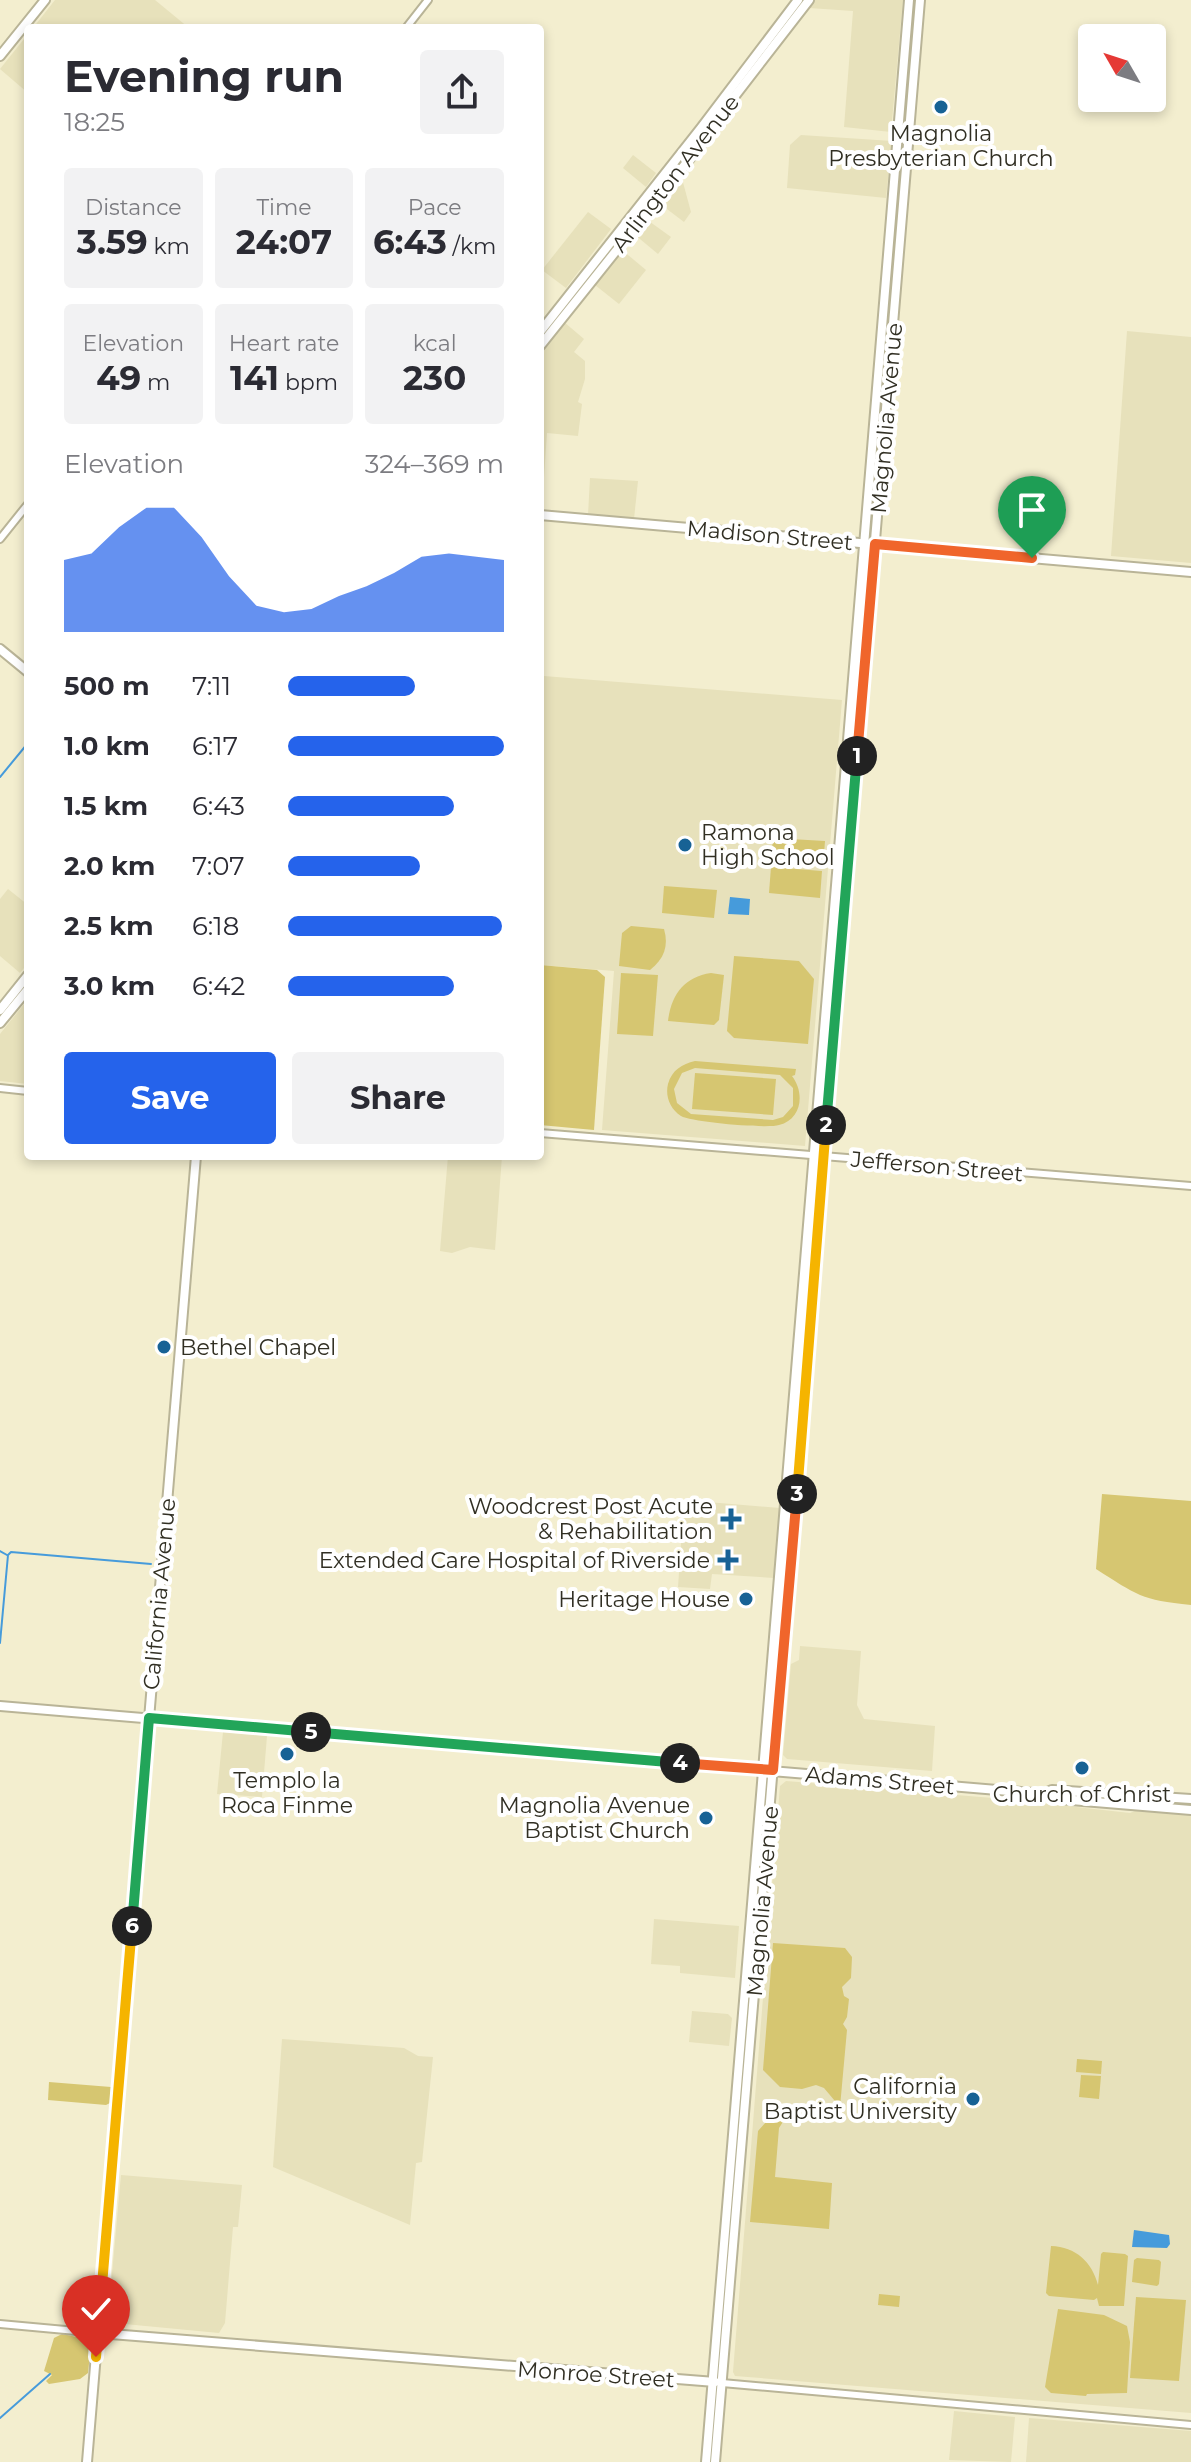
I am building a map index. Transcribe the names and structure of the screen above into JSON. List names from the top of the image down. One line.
{"streets":{"main road":["Arlington Avenue","Magnolia Avenue","Madison Street","California Avenue","Adams Street","Monroe Street"],"street":["Jefferson Street"]},"crossings":[["Magnolia Avenue","Madison Street"],["Magnolia Avenue","Jefferson Street"],["Magnolia Avenue","Adams Street"],["Magnolia Avenue","Monroe Street"],["California Avenue","Adams Street"],["California Avenue","Monroe Street"]],"places":{"other":["Magnolia Presbyterian Church","Ramona High School","Bethel Chapel","Heritage House","Templo la Roca Finme","Church of Christ","Magnolia Avenue Baptist Church","California Baptist University"],"health":["Woodcrest Post Acute & Rehabilitation","Extended Care Hospital of Riverside"]},"north":"top left","page":{"heading":["Evening run","18:25"],"stats":[["Distance","3.59 km"],["Time","24:07"],["Pace","6:43 /km"],["Elevation","49 m"],["Heart rate","141 bpm"],["kcal","230"]],"chart":["Elevation","324–369 m"],"list":[{"name":"500 m","note":"7:11"},{"name":"1.0 km","note":"6:17"},{"name":"1.5 km","note":"6:43"},{"name":"2.0 km","note":"7:07"},{"name":"2.5 km","note":"6:18"},{"name":"3.0 km","note":"6:42"}],"pins":["1","2","3","5","4","6"],"buttons":["Save","Share"]}}
